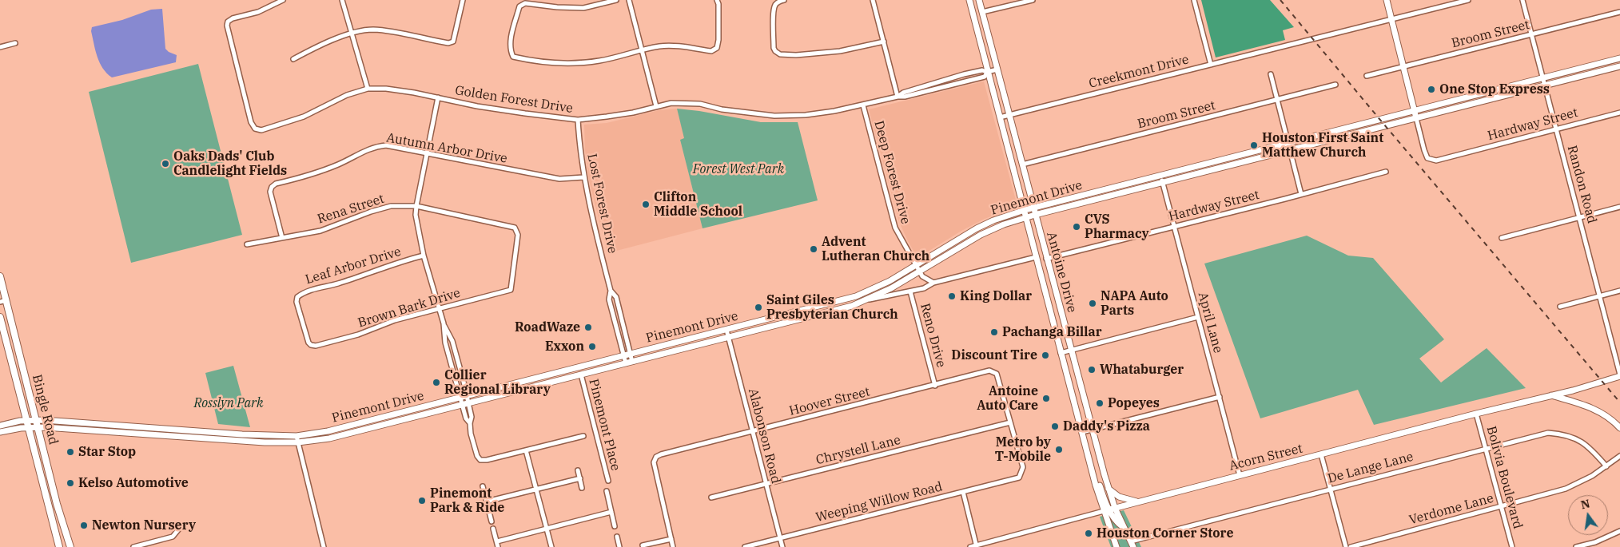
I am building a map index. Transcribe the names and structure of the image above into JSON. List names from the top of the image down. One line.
{"streets":{"main road":["Pinemont Drive","Antoine Drive","Bingle Road","Acorn Street"],"street":["Broom Street","Creekmont Drive","Golden Forest Drive","Hardway Street","Autumn Arbor Drive","Deep Forest Drive","Randon Road","Lost Forest Drive","Rena Street","Leaf Arbor Drive","Brown Bark Drive","April Lane","Reno Drive","Hoover Street","Pinemont Place","Alabonson Road","Chrystell Lane","De Lange Lane","Bolivia Boulevard","Weeping Willow Road","Verdome Lane"]},"crossings":[["Broom Street","Randon Road"],["Broom Street","Antoine Drive"],["Creekmont Drive","Antoine Drive"],["Golden Forest Drive","Deep Forest Drive"],["Golden Forest Drive","Lost Forest Drive"],["Golden Forest Drive","Antoine Drive"],["Hardway Street","Randon Road"],["Hardway Street","Pinemont Drive"],["Hardway Street","Antoine Drive"],["Hardway Street","April Lane"],["Autumn Arbor Drive","Lost Forest Drive"],["Autumn Arbor Drive","Rena Street"],["Deep Forest Drive","Pinemont Drive"],["Randon Road","Pinemont Drive"],["Randon Road","Acorn Street"],["Pinemont Drive","Lost Forest Drive"],["Pinemont Drive","Antoine Drive"],["Pinemont Drive","April Lane"],["Pinemont Drive","Bingle Road"],["Pinemont Drive","Pinemont Place"],["Pinemont Drive","Alabonson Road"],["Rena Street","Brown Bark Drive"],["Leaf Arbor Drive","Brown Bark Drive"],["Antoine Drive","Acorn Street"],["April Lane","Acorn Street"],["Reno Drive","Hoover Street"],["Hoover Street","Alabonson Road"],["Hoover Street","Chrystell Lane"],["Hoover Street","Weeping Willow Road"],["Alabonson Road","Chrystell Lane"],["Alabonson Road","Weeping Willow Road"],["Chrystell Lane","Weeping Willow Road"],["Acorn Street","Bolivia Boulevard"],["De Lange Lane","Bolivia Boulevard"],["De Lange Lane","Verdome Lane"],["Bolivia Boulevard","Verdome Lane"]],"parks":["Forest West Park","Rosslyn Park"],"places":["One Stop Express","Houston First Saint Matthew Church","Oaks Dads' Club Candlelight Fields","Clifton Middle School","CVS Pharmacy","Advent Lutheran Church","King Dollar","NAPA Auto Parts","Saint Giles Presbyterian Church","RoadWaze","Pachanga Billar","Exxon","Discount Tire","Whataburger","Collier Regional Library","Antoine Auto Care","Popeyes","Daddy's Pizza","Metro by T-Mobile","Star Stop","Kelso Automotive","Pinemont Park & Ride","Newton Nursery","Houston Corner Store"],"north":"top"}
